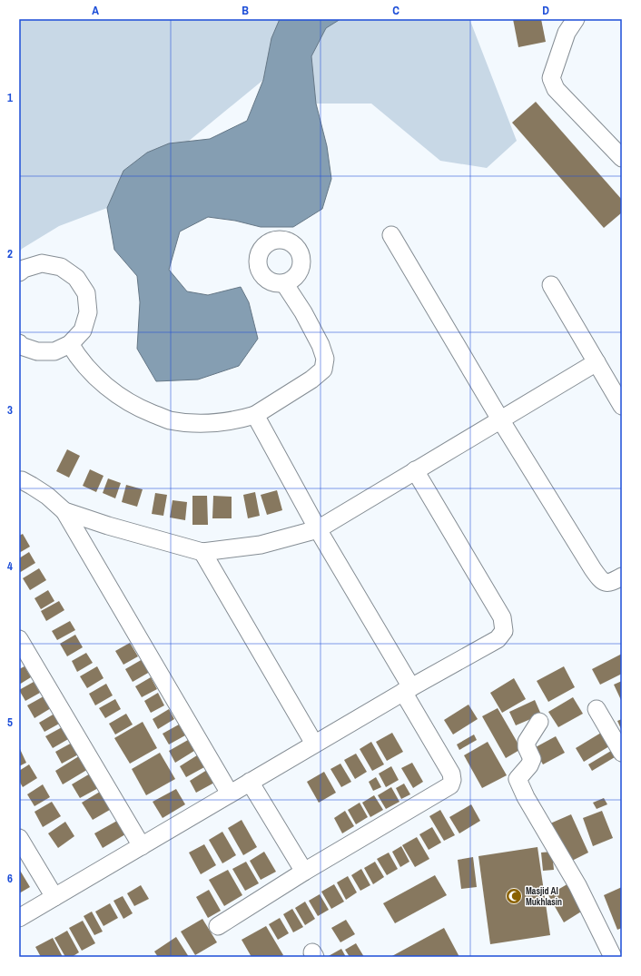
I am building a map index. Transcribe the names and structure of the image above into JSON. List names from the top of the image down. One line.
{"places":{"mosque":["Masjid Al Mukhlasin"]},"grid":{"columns":["A","B","C","D"],"rows":["1","2","3","4","5","6"]}}
